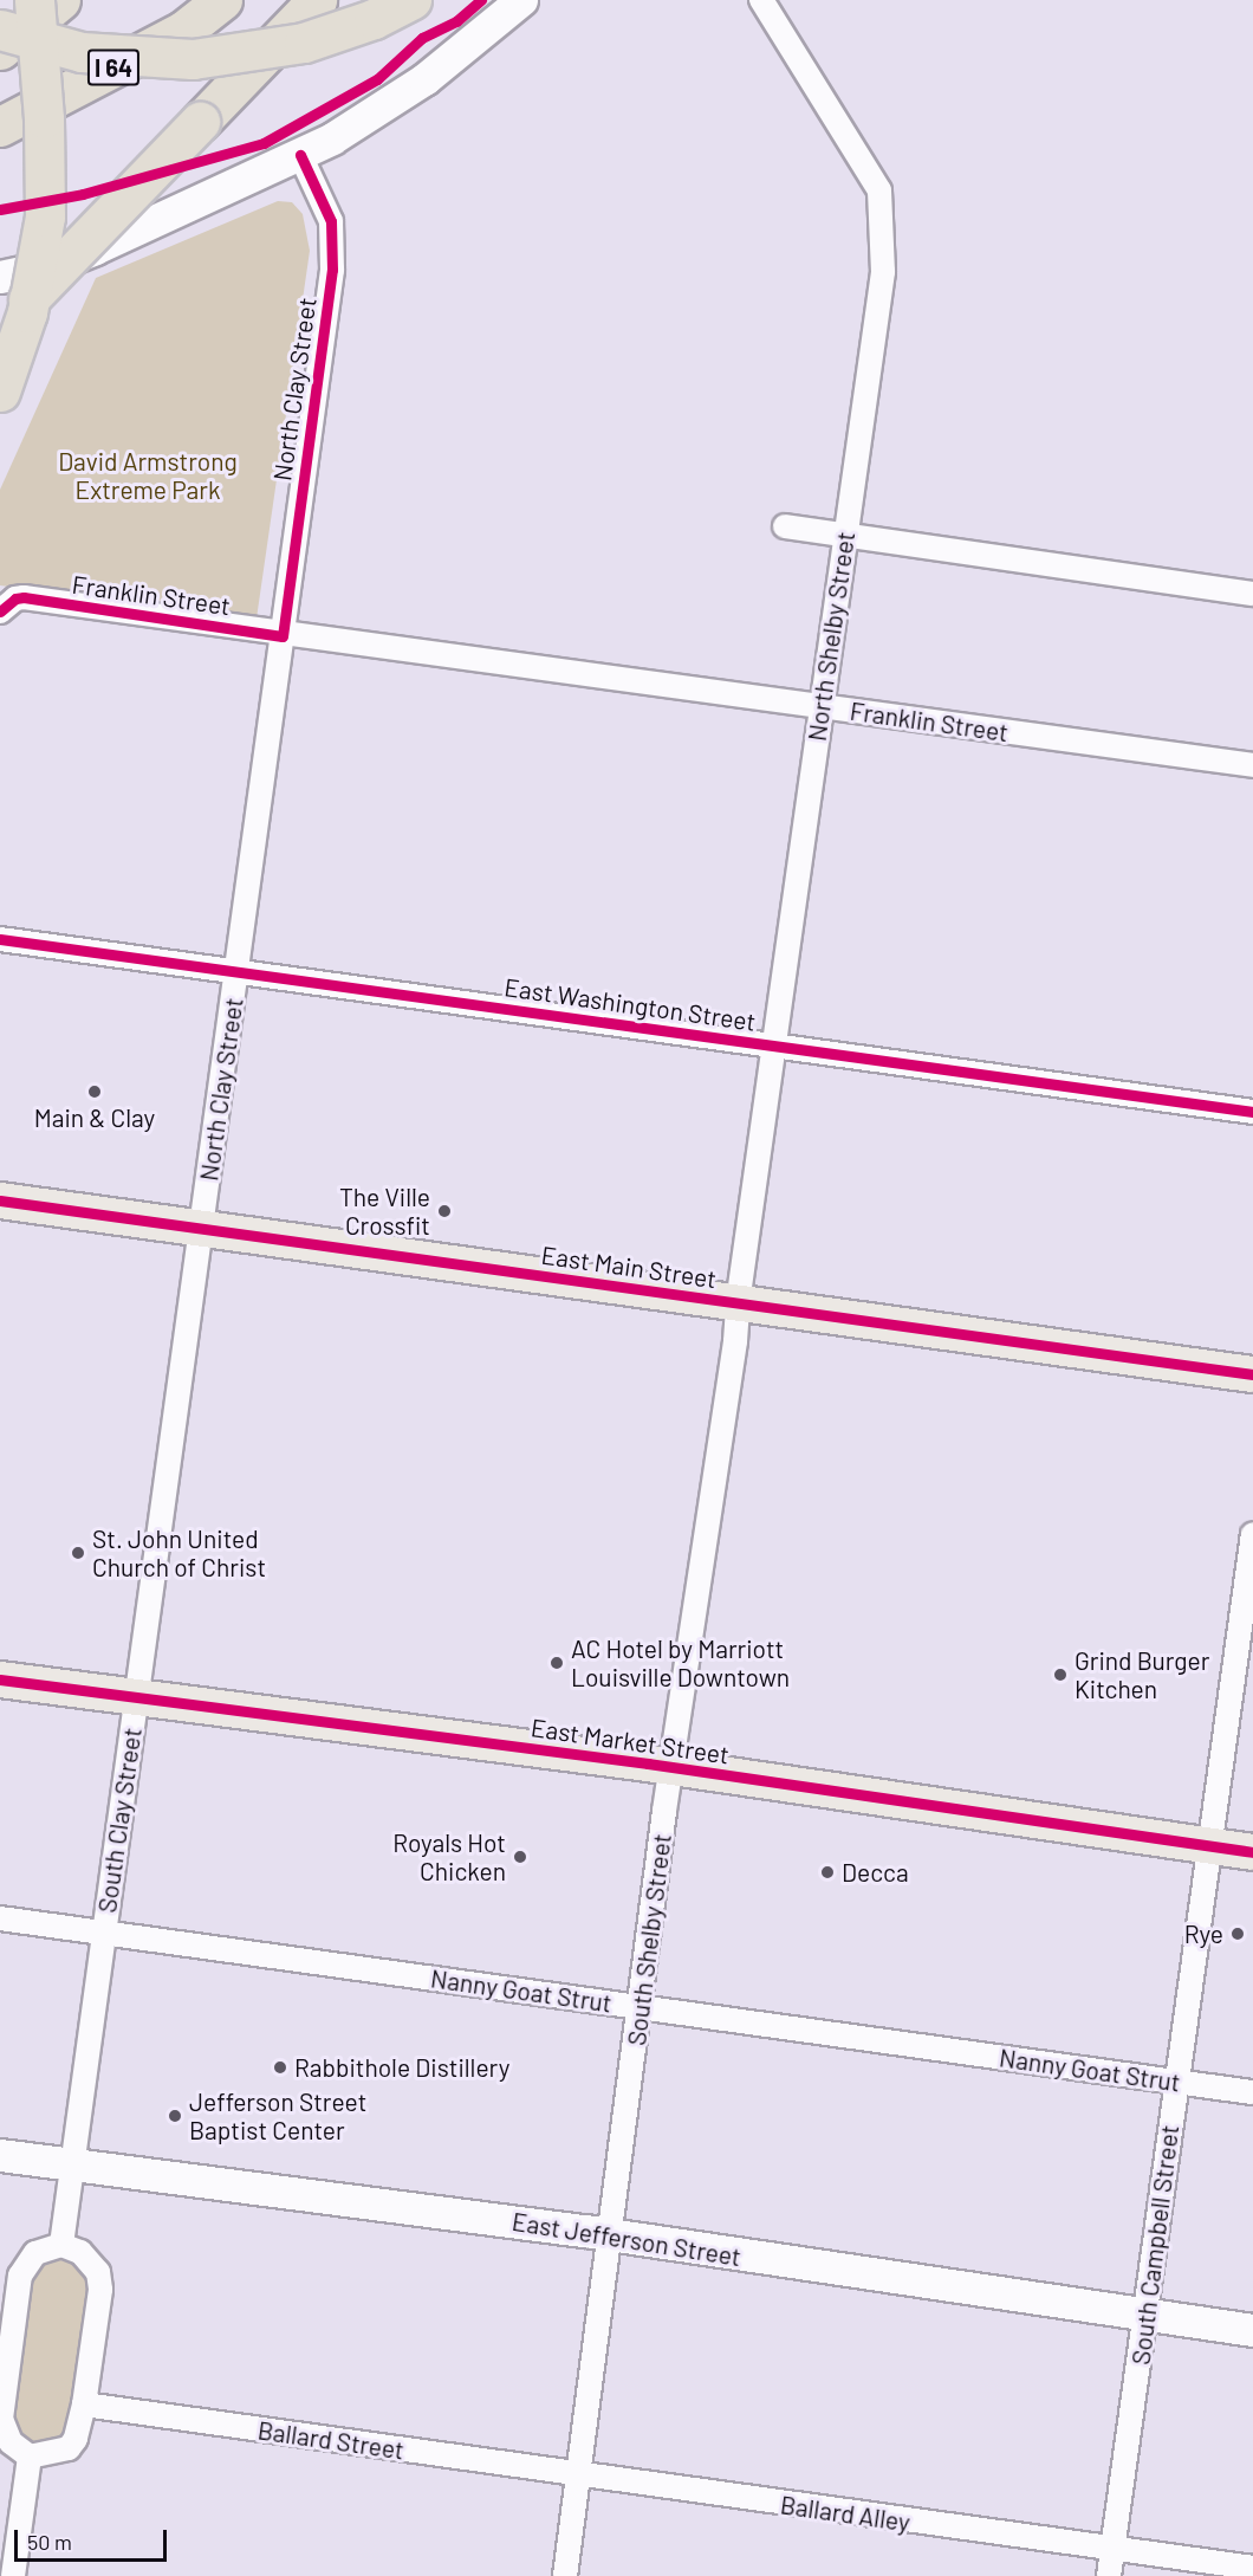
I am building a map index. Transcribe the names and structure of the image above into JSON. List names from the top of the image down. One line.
{"streets":{"highway":["I 64"],"main road":["East Main Street","East Market Street"],"street":["North Clay Street","Franklin Street","North Shelby Street","East Washington Street","South Clay Street","South Shelby Street","Nanny Goat Strut","East Jefferson Street","South Campbell Street","Ballard Street","Ballard Alley"]},"crossings":[["North Clay Street","Franklin Street"],["North Clay Street","East Washington Street"],["North Clay Street","East Main Street"],["North Clay Street","South Clay Street"],["Franklin Street","North Shelby Street"],["North Shelby Street","East Washington Street"],["North Shelby Street","East Main Street"],["North Shelby Street","South Shelby Street"],["East Main Street","South Clay Street"],["East Main Street","South Shelby Street"],["East Market Street","South Clay Street"],["East Market Street","South Shelby Street"],["East Market Street","South Campbell Street"],["South Clay Street","Nanny Goat Strut"],["South Clay Street","East Jefferson Street"],["South Shelby Street","Nanny Goat Strut"],["South Shelby Street","East Jefferson Street"],["South Shelby Street","Ballard Street"],["South Shelby Street","Ballard Alley"],["Nanny Goat Strut","South Campbell Street"],["East Jefferson Street","South Campbell Street"],["South Campbell Street","Ballard Alley"],["Ballard Street","Ballard Alley"]],"parks":["David Armstrong Extreme Park"],"places":["Main & Clay","The Ville Crossfit","St. John United Church of Christ","AC Hotel by Marriott Louisville Downtown","Grind Burger Kitchen","Royals Hot Chicken","Decca","Rye","Rabbithole Distillery","Jefferson Street Baptist Center"],"scale_bar":"50 m"}
